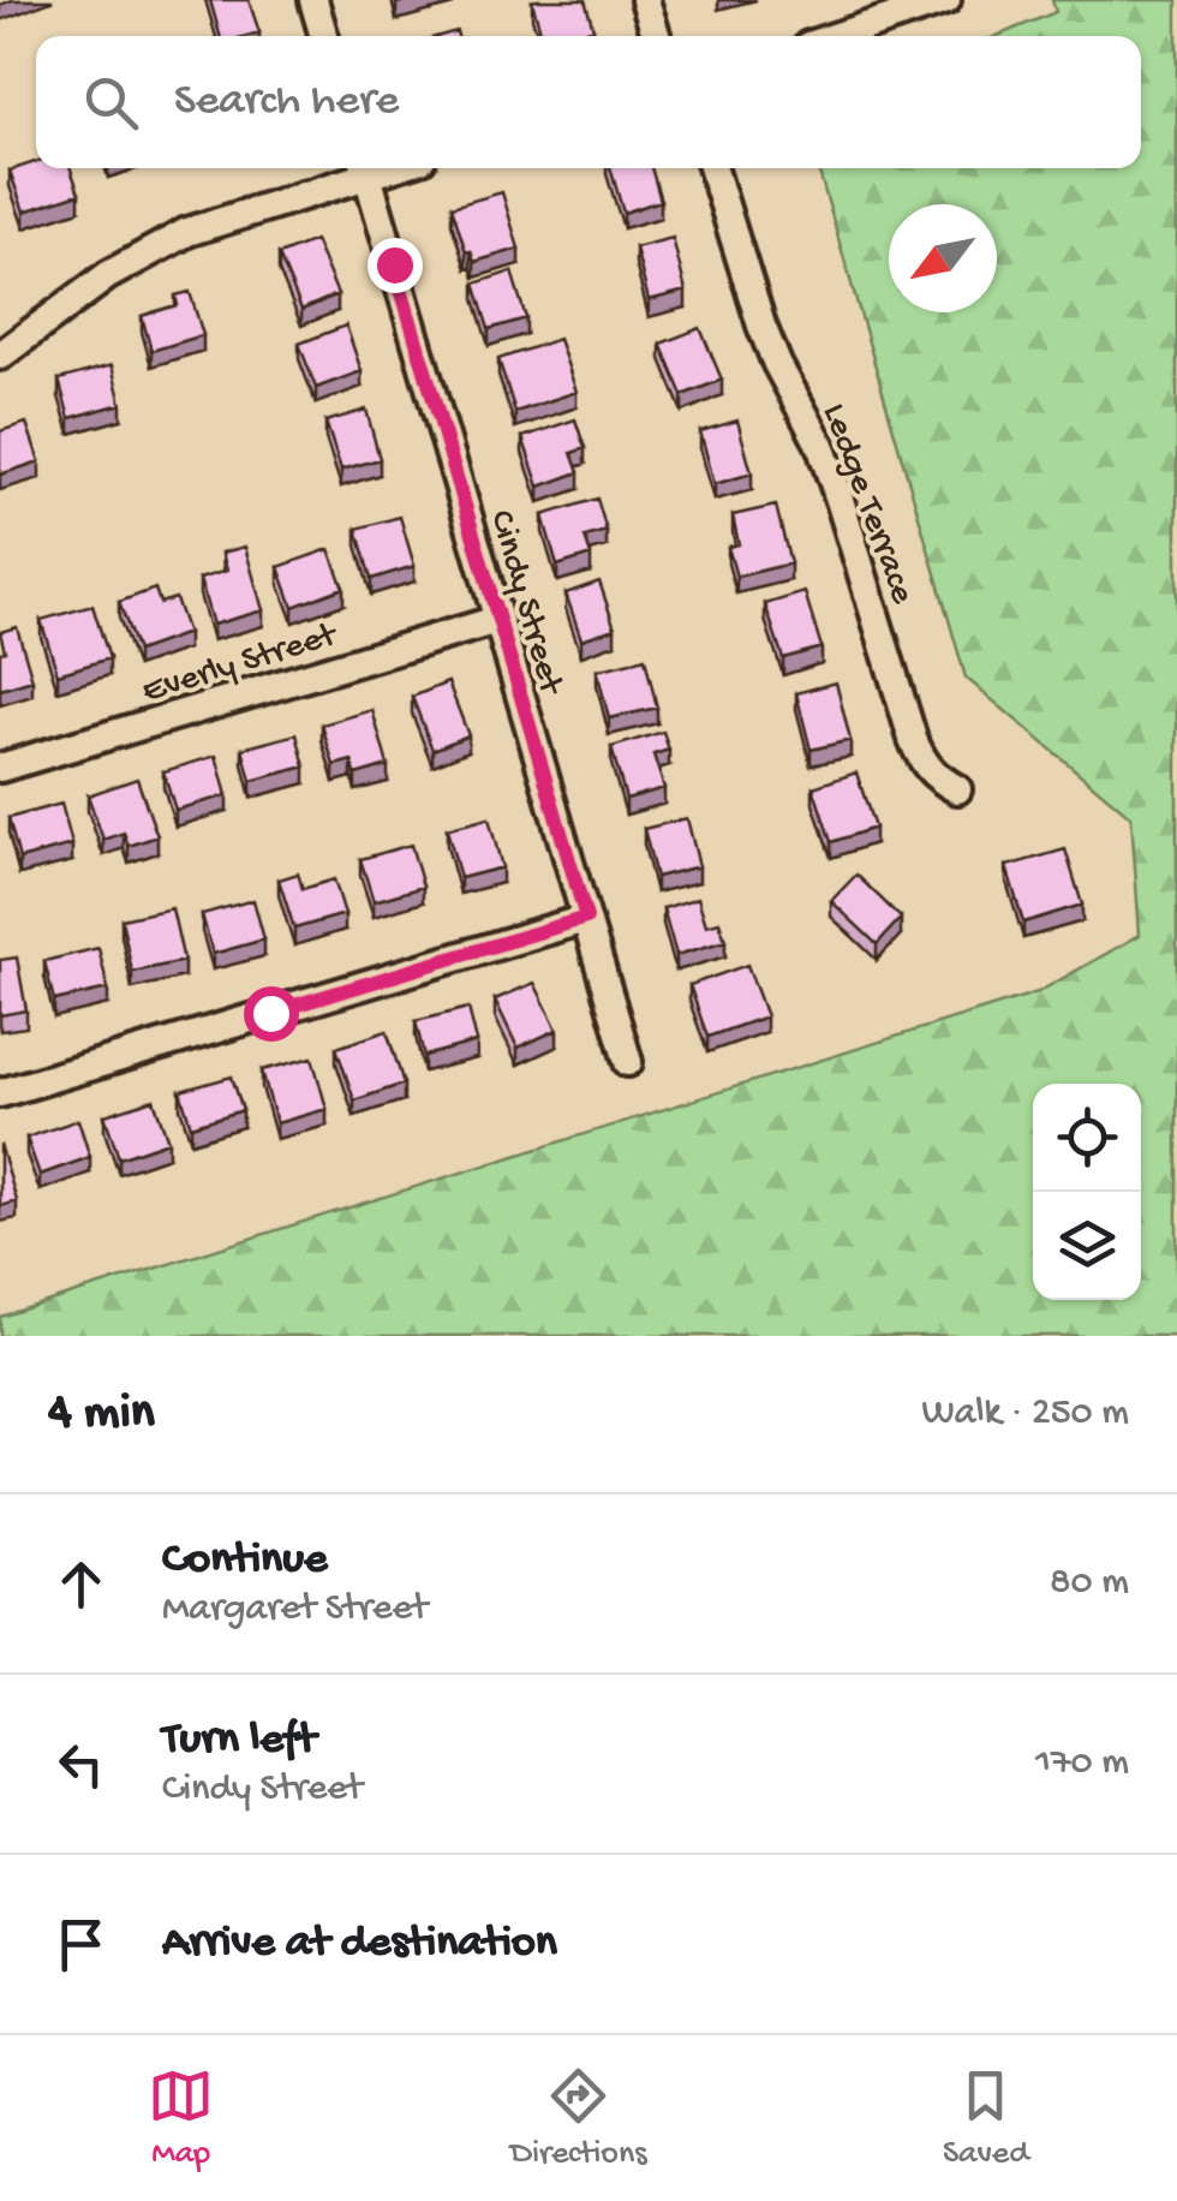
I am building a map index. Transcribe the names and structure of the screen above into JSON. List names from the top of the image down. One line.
{"streets":{"street":["Ledge Terrace","Cindy Street","Everly Street"]},"crossings":[["Cindy Street","Everly Street"]],"north":"bottom left","page":{"search":"Search here","heading":["4 min","Walk · 250 m"],"list":[["Continue","Margaret Street","80 m"],["Turn left","Cindy Street","170 m"],"Arrive at destination"],"nav":["Map","Directions","Saved"]}}
